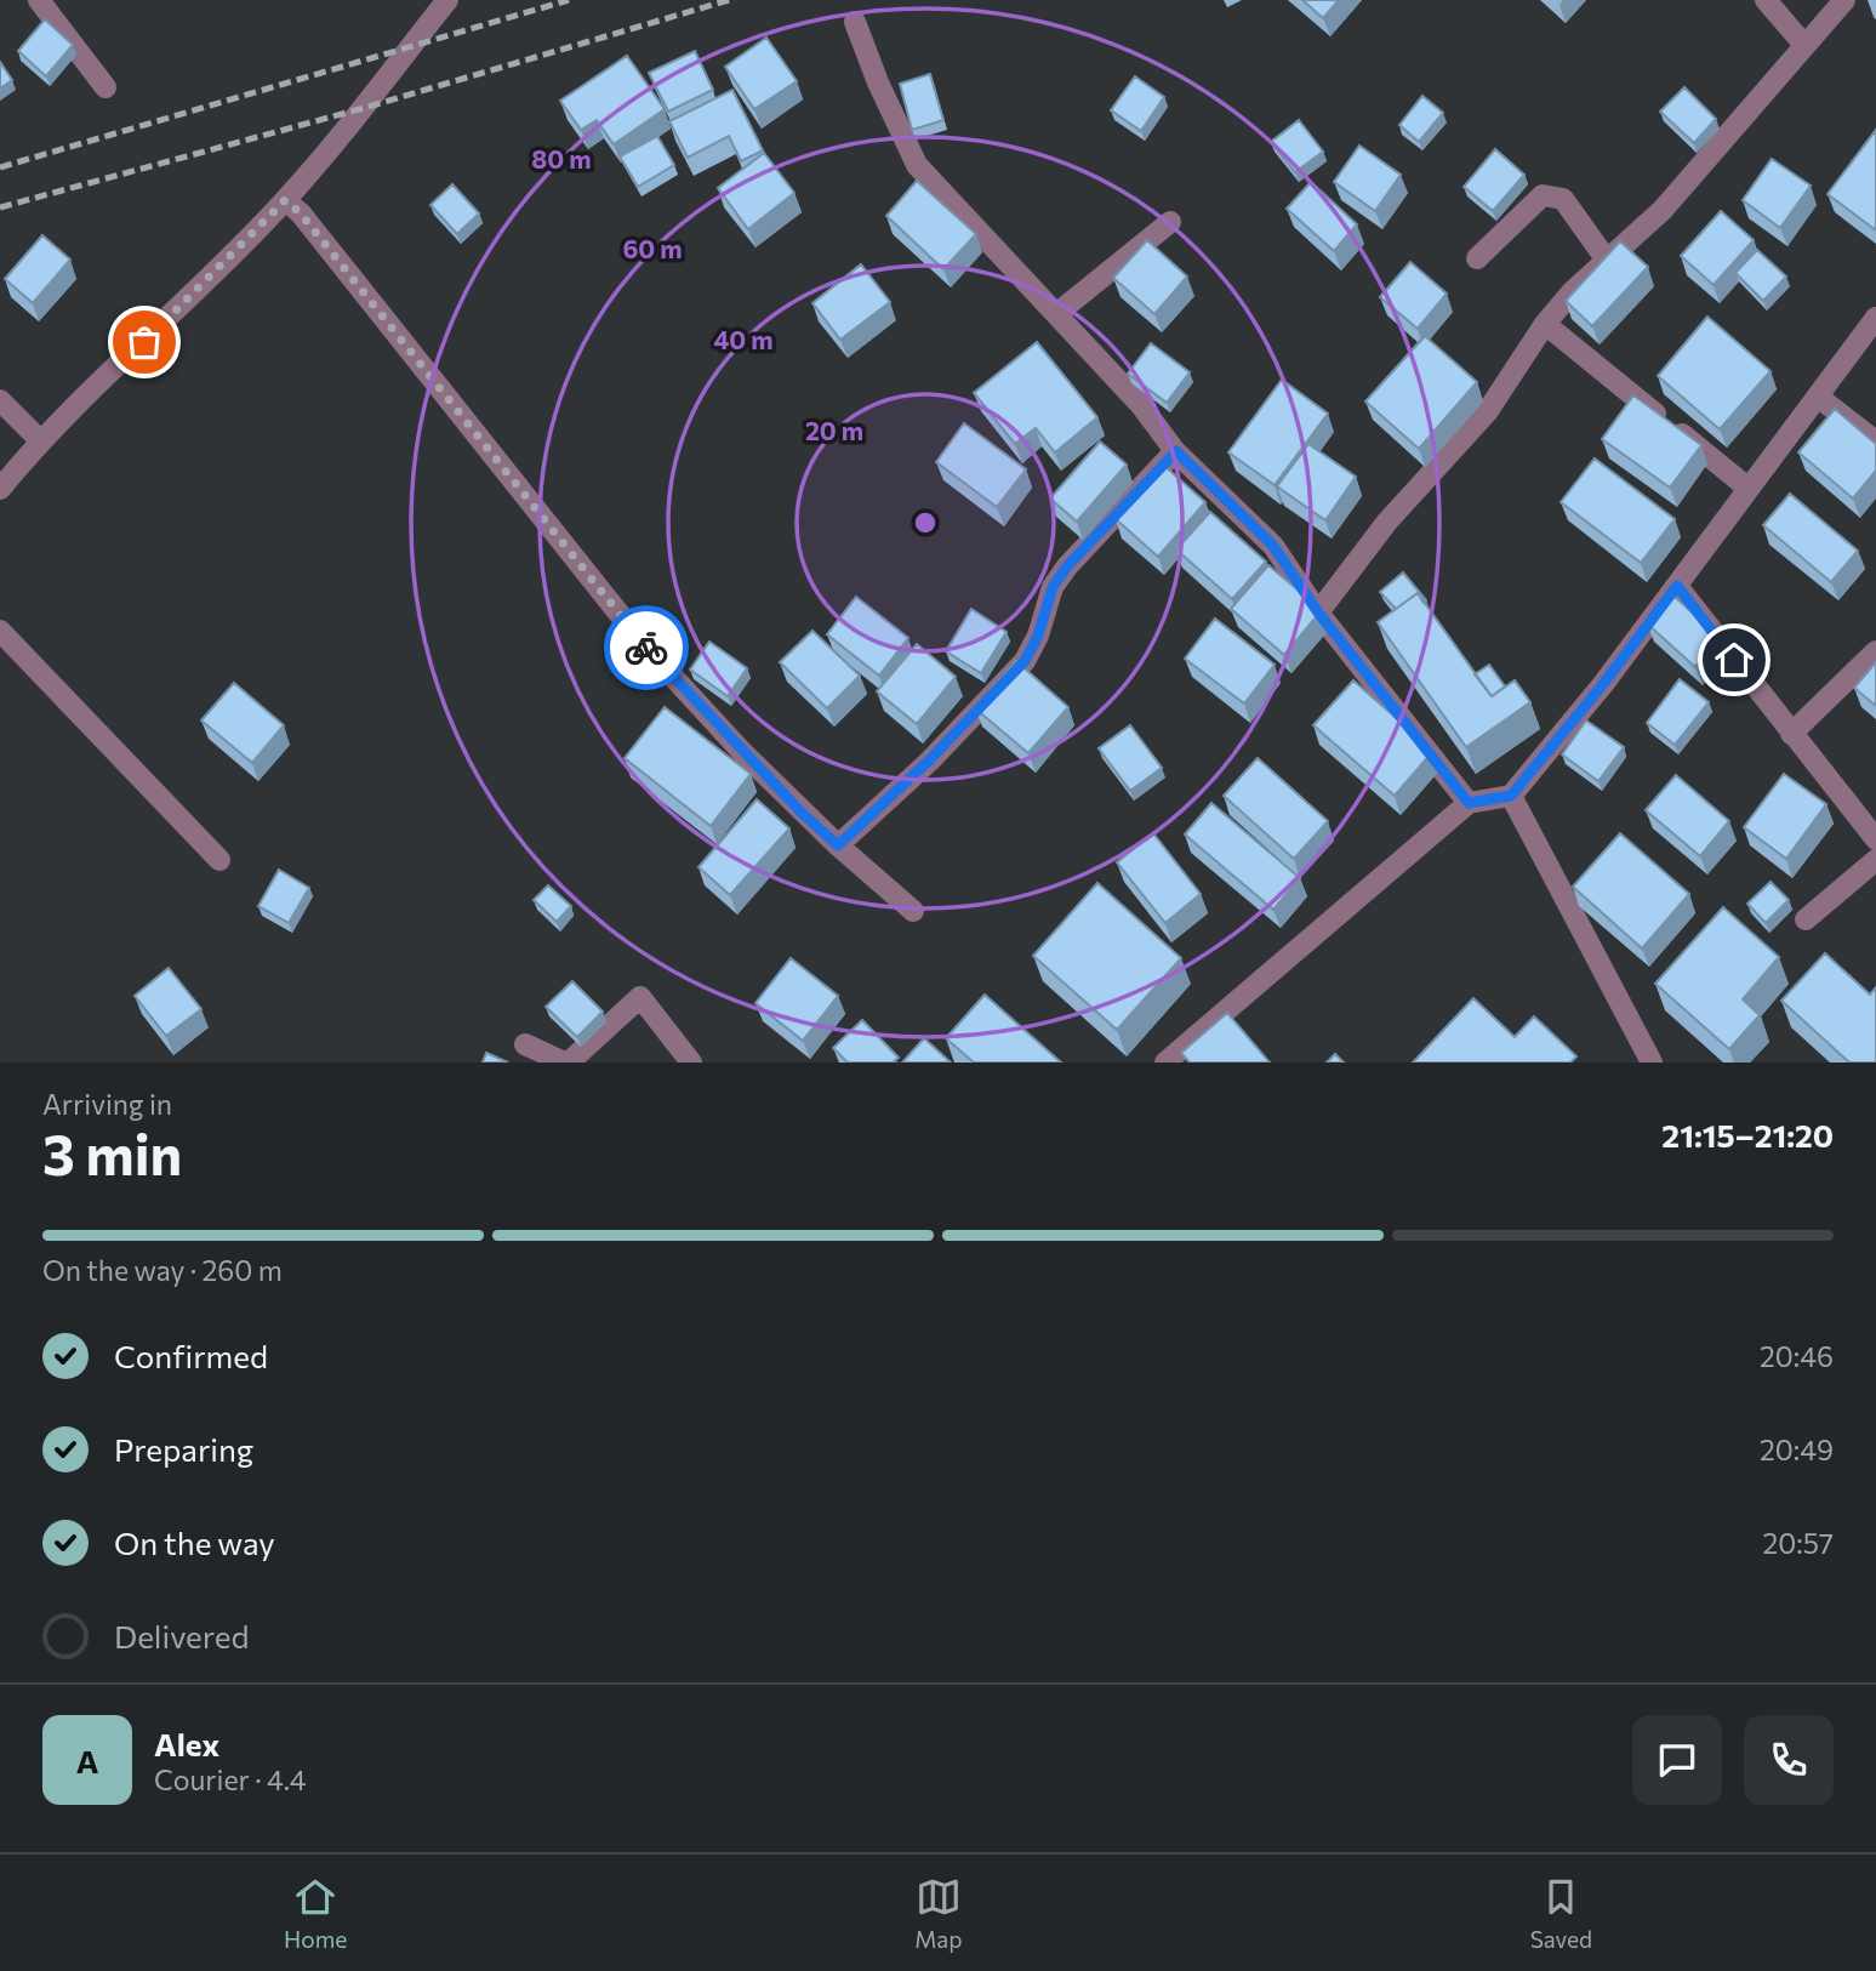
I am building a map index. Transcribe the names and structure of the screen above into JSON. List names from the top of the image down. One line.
{"page":{"heading":["3 min","Arriving in","21:15–21:20"],"panel":["Alex","Courier · 4.4"],"bar":"On the way · 260 m","list":[["Confirmed","20:46"],["Preparing","20:49"],["On the way","20:57"],"Delivered"],"round":"A","tabs":["Home","Map","Saved"]},"rings":["80 m","60 m","40 m","20 m"]}
